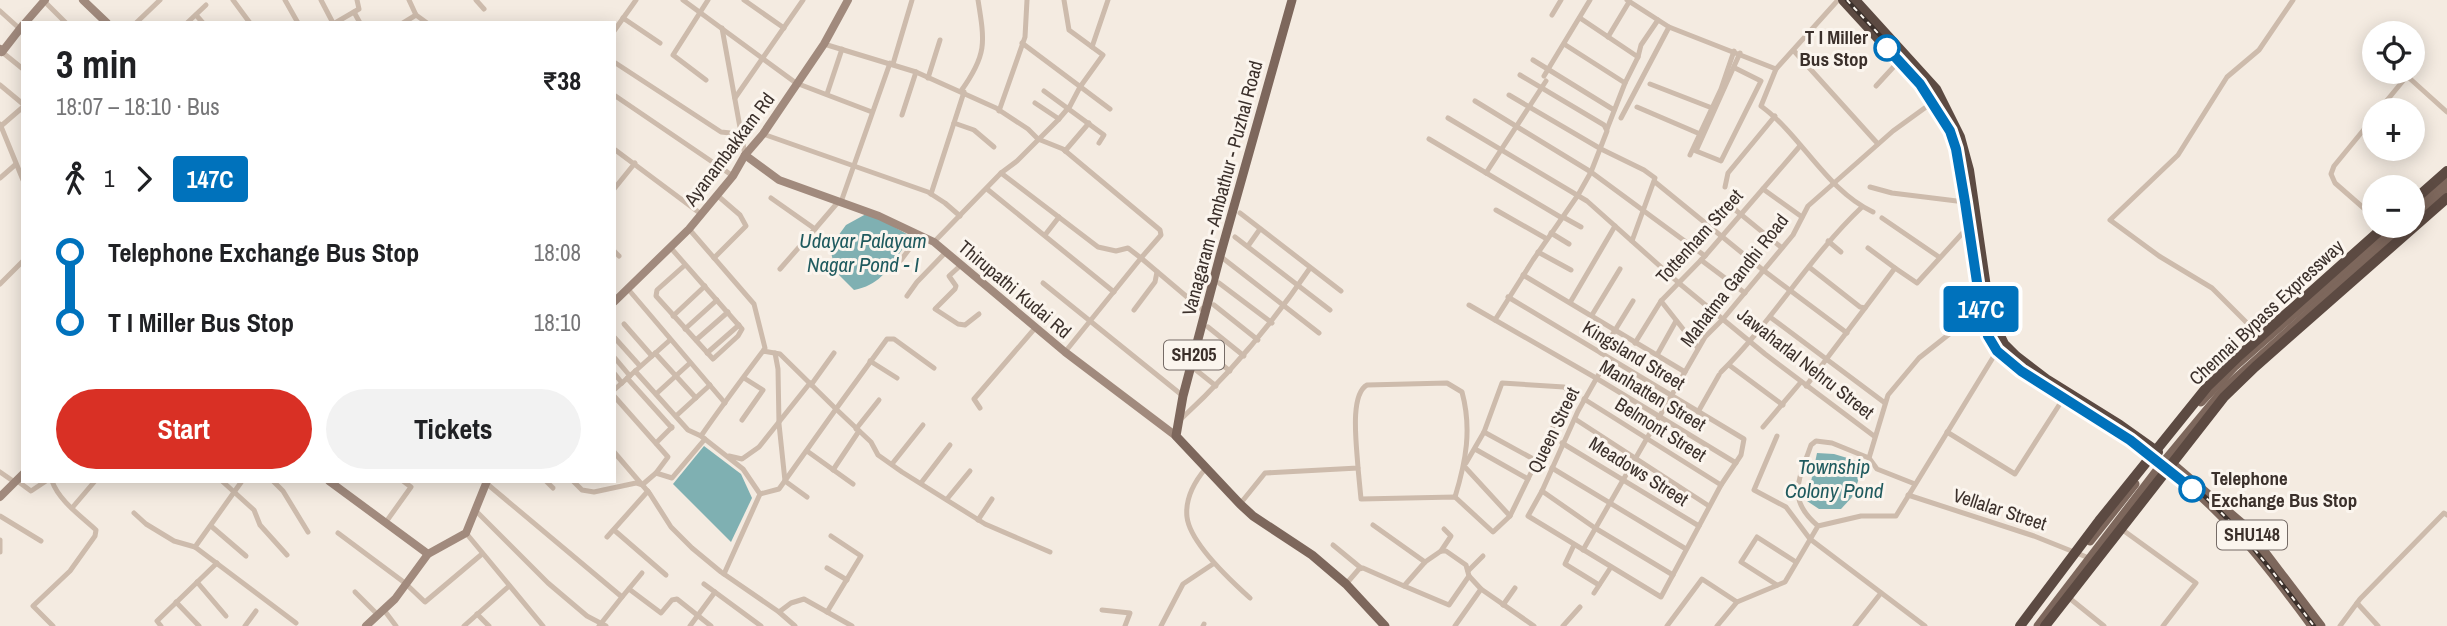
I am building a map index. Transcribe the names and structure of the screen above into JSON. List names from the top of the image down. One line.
{"streets":{"highway":["Chennai Bypass Expressway","SHU148"],"main road":["Vanagaram - Ambathur - Puzhal Road","SH205"],"street":["Ayanambakkam Rd","Tottenham Street","Mahatma Gandhi Road","Thirupathi Kudai Rd","Kingsland Street","Jawaharlal Nehru Street","Manhatten Street","Belmont Street","Queen Street","Meadows Street","Vellalar Street"]},"crossings":[["Ayanambakkam Rd","Thirupathi Kudai Rd"],["Vanagaram - Ambathur - Puzhal Road","Thirupathi Kudai Rd"],["Tottenham Street","Mahatma Gandhi Road"],["Tottenham Street","Jawaharlal Nehru Street"],["Mahatma Gandhi Road","Kingsland Street"],["Mahatma Gandhi Road","Jawaharlal Nehru Street"],["Mahatma Gandhi Road","Manhatten Street"],["Mahatma Gandhi Road","Belmont Street"],["Mahatma Gandhi Road","Meadows Street"],["Mahatma Gandhi Road","SHU148"],["Kingsland Street","Manhatten Street"],["Kingsland Street","Queen Street"],["Manhatten Street","Queen Street"],["Belmont Street","Queen Street"],["Queen Street","Meadows Street"]],"water":["Udayar Palayam Nagar Pond - I","Township Colony Pond"],"places":["T I Miller Bus Stop","Telephone Exchange Bus Stop"],"lines":["bus line 147C"],"page":{"on_map":"147C","map_buttons":["+","−"],"heading":["3 min","18:07 – 18:10 · Bus","₹38"],"legs":["1","147C"],"list":[{"name":"Telephone Exchange Bus Stop","value":"18:08"},{"name":"T I Miller Bus Stop","value":"18:10"}],"buttons":["Start","Tickets"]}}
